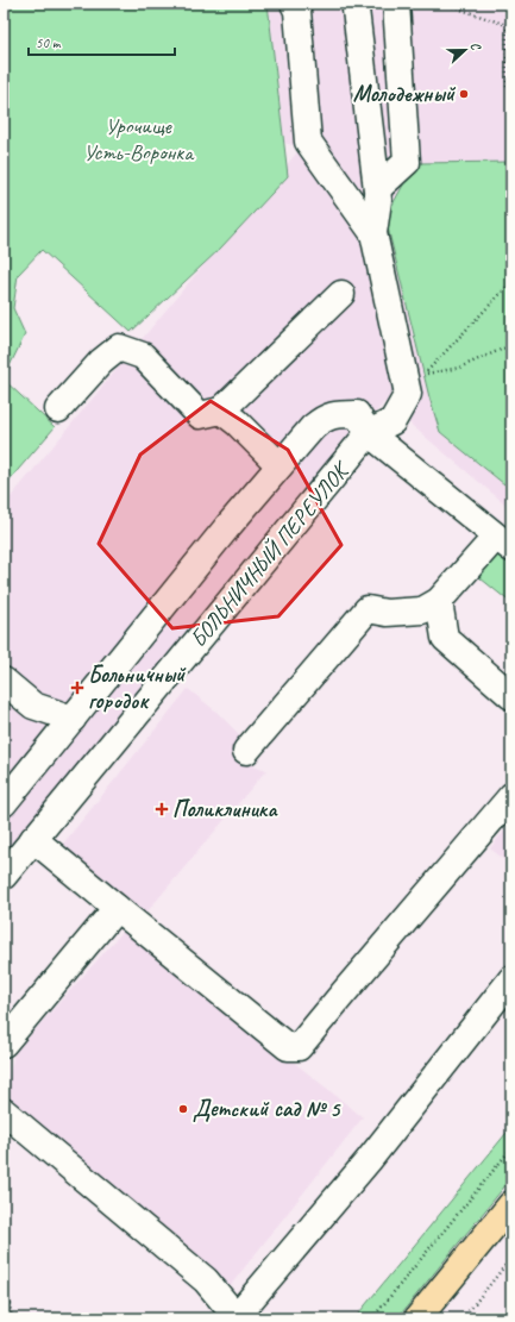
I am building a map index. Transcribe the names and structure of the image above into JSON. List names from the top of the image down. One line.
{"streets":{"street":["БОЛЬНИЧНЫЙ ПЕРЕУЛОК"]},"parks":["Урочище Усть-Воронка"],"places":{"other":["Молодежный","Детский сад № 5"],"health":["Больничный городок","Поликлиника"]},"scale_bar":"50 m","north":"right"}
